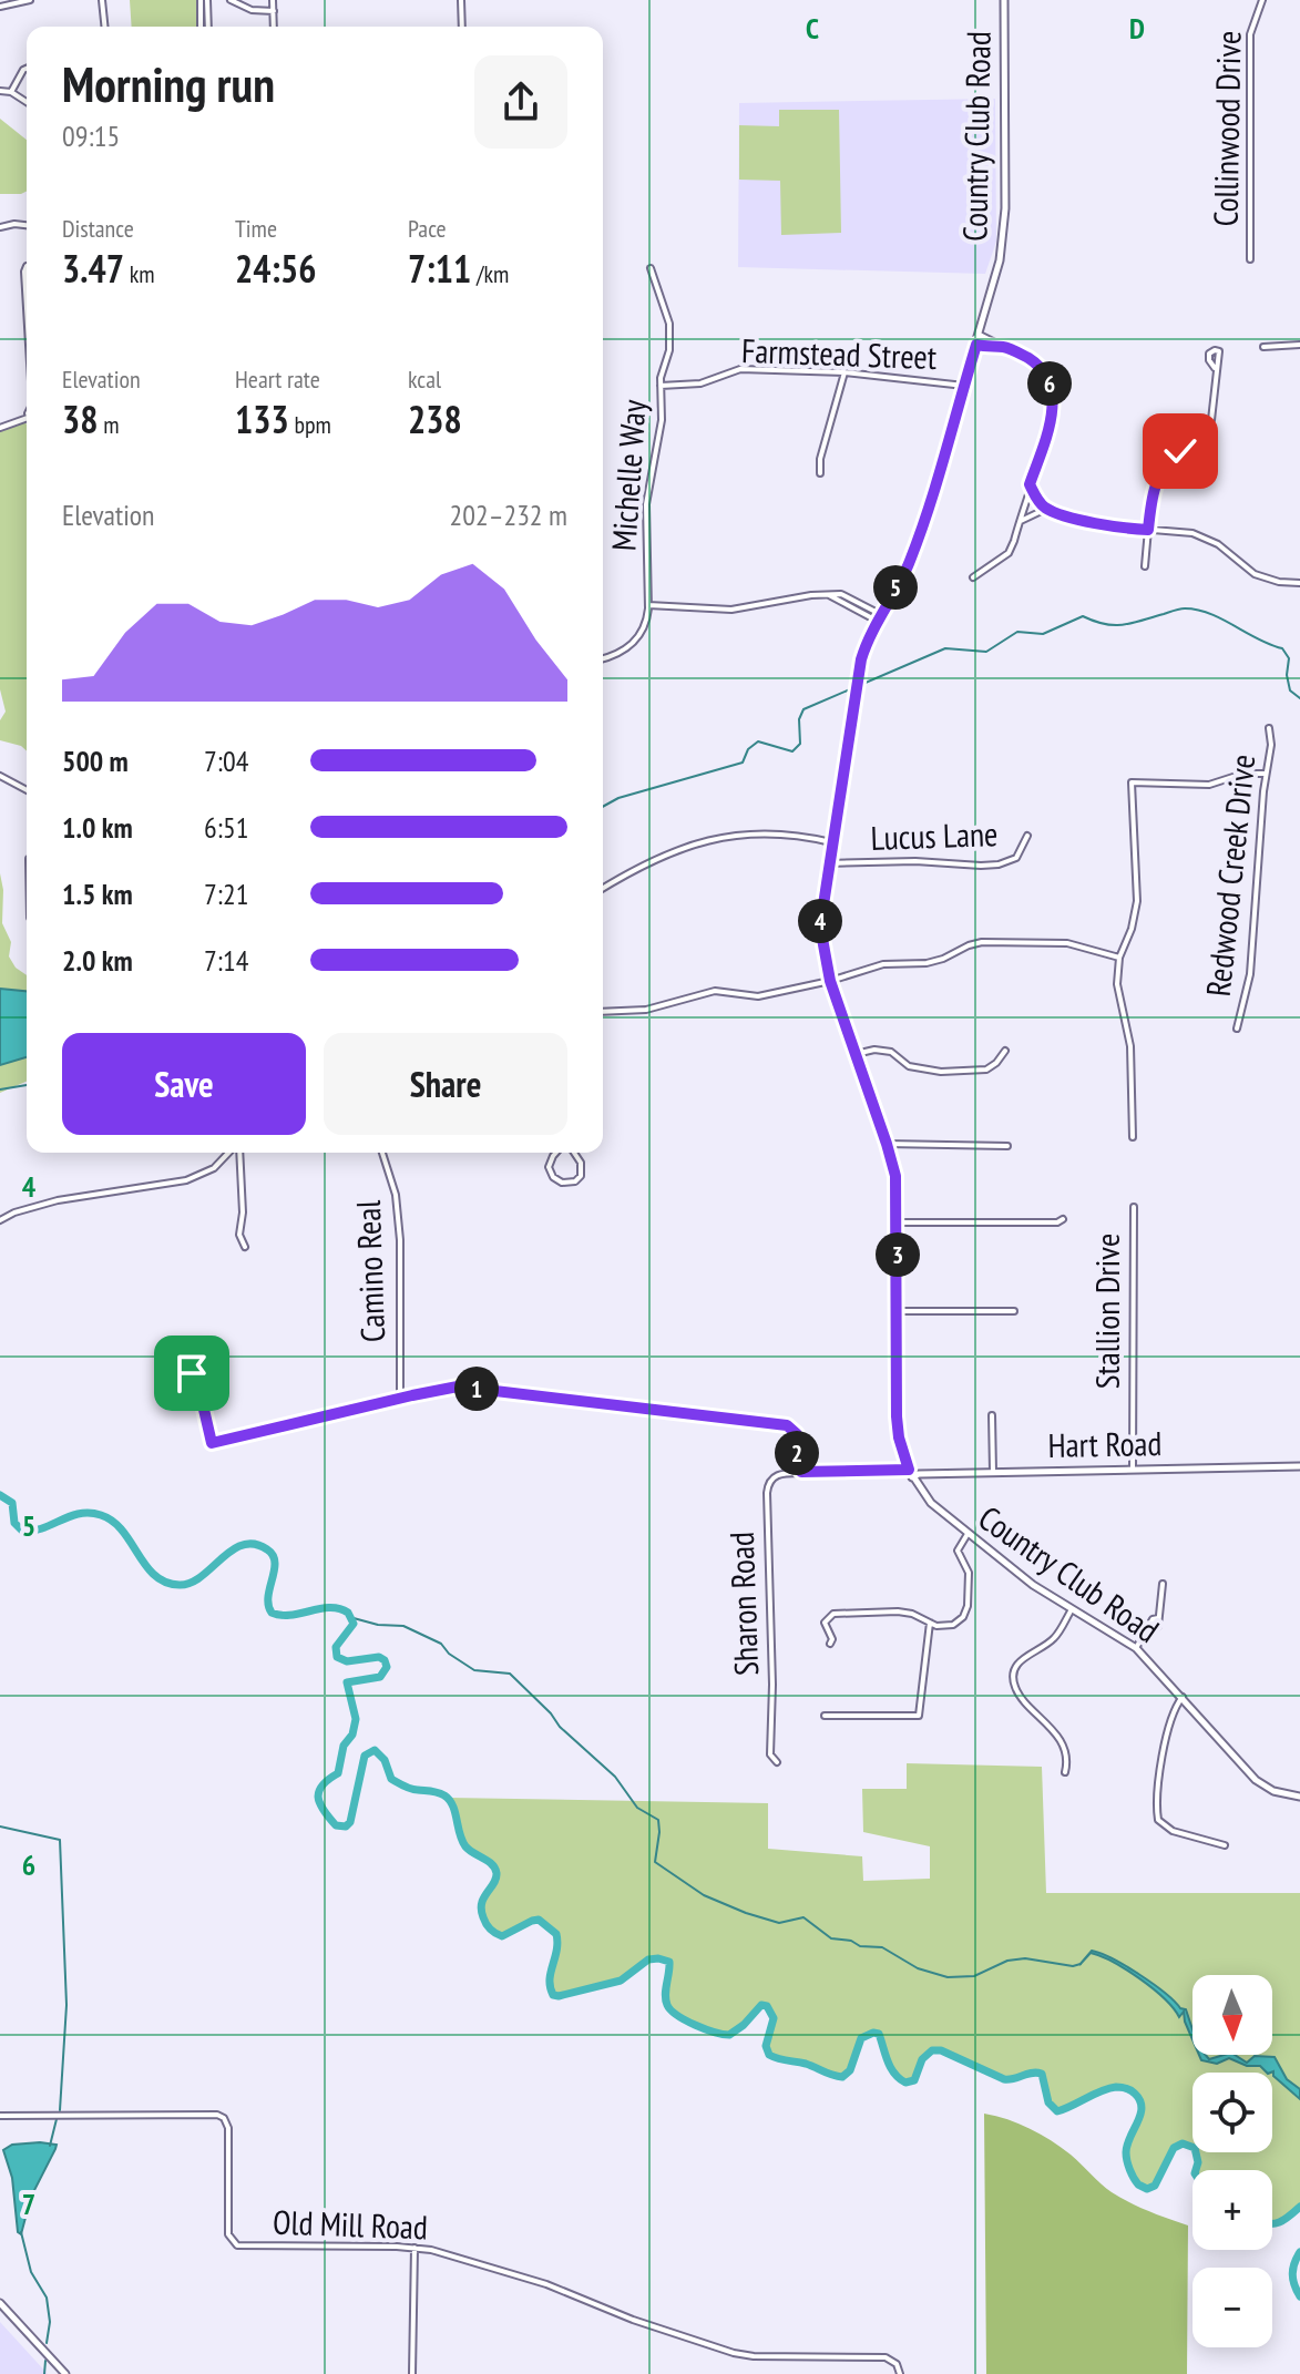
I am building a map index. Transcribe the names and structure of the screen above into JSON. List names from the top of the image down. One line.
{"streets":{"main road":["Country Club Road","Hart Road"],"street":["Collinwood Drive","Farmstead Street","Michelle Way","Lucus Lane","Redwood Creek Drive","Camino Real","Stallion Drive","Sharon Road","Old Mill Road"]},"crossings":[["Country Club Road","Farmstead Street"],["Country Club Road","Lucus Lane"],["Country Club Road","Hart Road"],["Farmstead Street","Michelle Way"],["Stallion Drive","Hart Road"]],"north":"bottom","page":{"heading":["Morning run","09:15"],"stats":[["Distance","3.47 km"],["Time","24:56"],["Pace","7:11 /km"],["Elevation","38 m"],["Heart rate","133 bpm"],["kcal","238"]],"pins":["6","5","4","3","1","2"],"chart":["Elevation","202–232 m"],"list":[{"name":"500 m","note":"7:04"},{"name":"1.0 km","note":"6:51"},{"name":"1.5 km","note":"7:21"},{"name":"2.0 km","note":"7:14"}],"buttons":["Save","Share"],"map_buttons":["+","−"]},"grid":{"columns":["C","D"],"rows":["4","5","6","7"]}}
